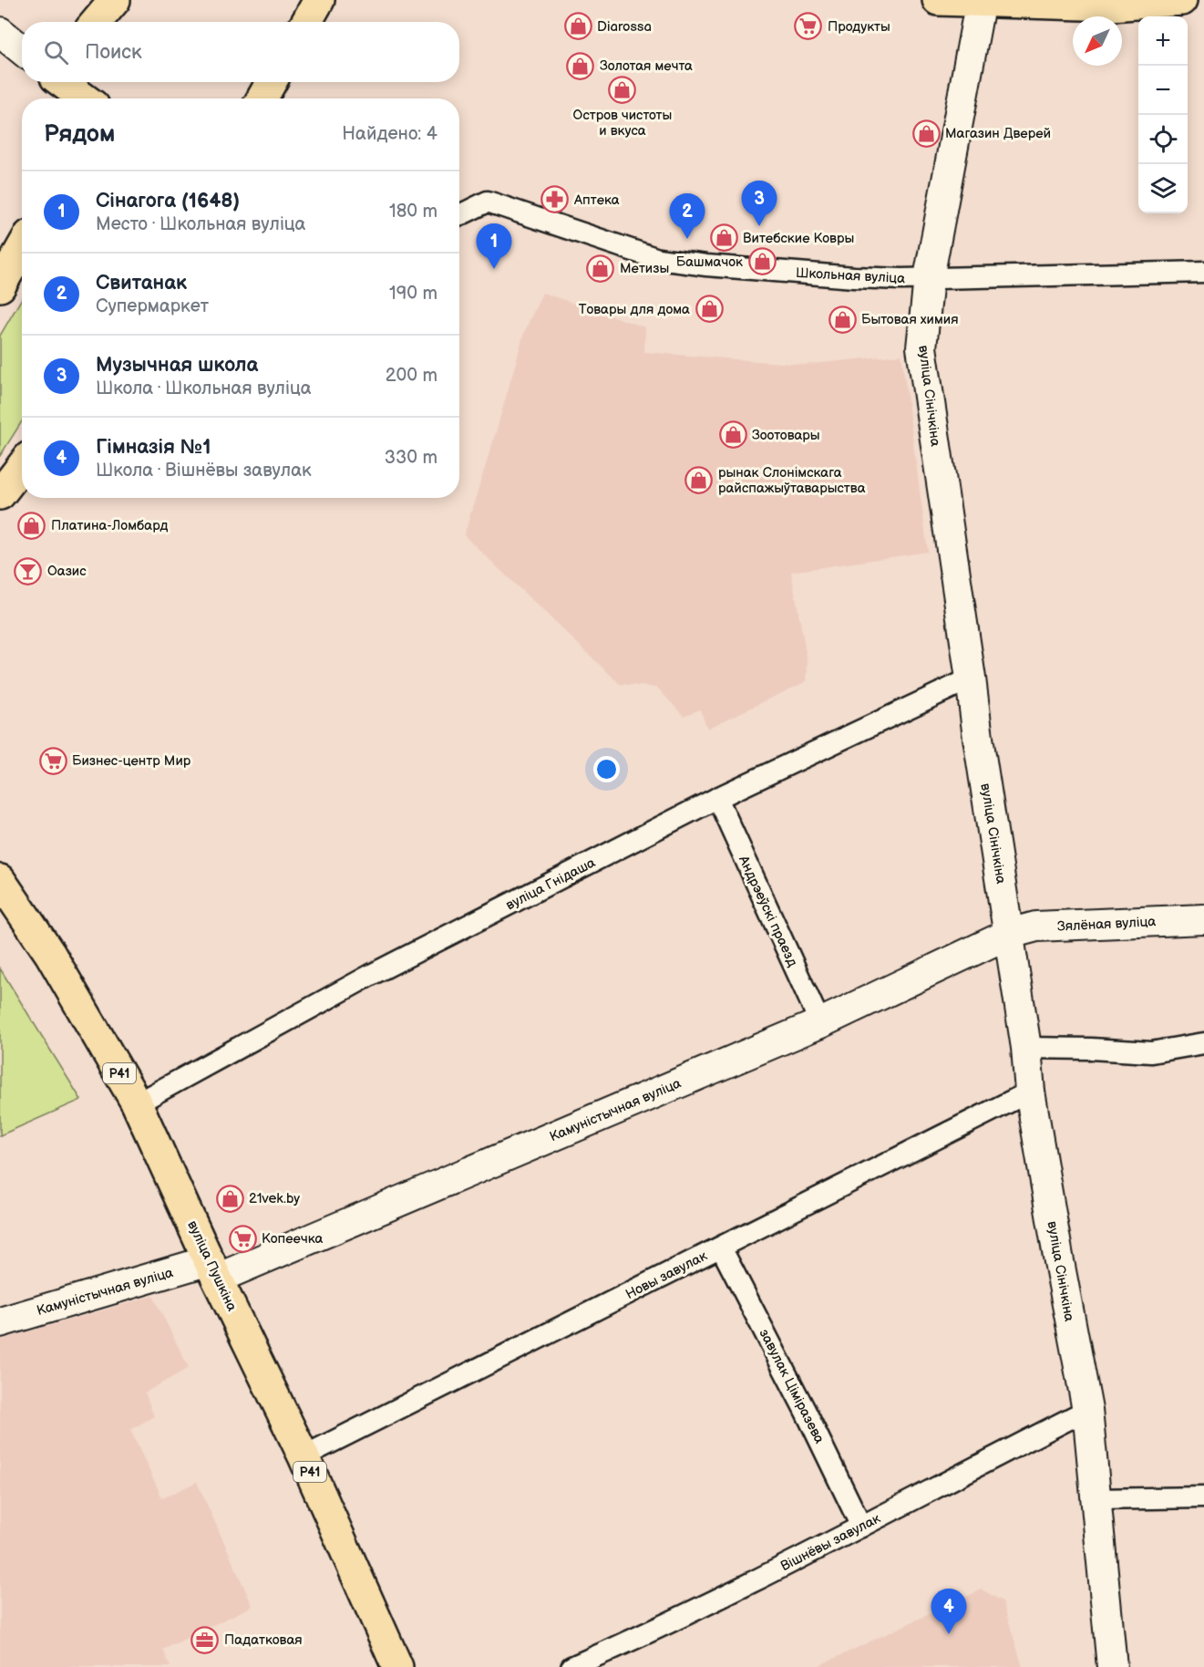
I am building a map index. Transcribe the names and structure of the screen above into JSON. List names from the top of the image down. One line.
{"streets":{"main road":["Р41","вуліца Пушкіна"],"street":["Школьная вуліца","вуліца Сінічкіна","вуліца Гнідаша","Андрэеўскі праезд","Зялёная вуліца","Камуністычная вуліца","Новы завулак","завулак Ціміразева","Вішнёвы завулак"]},"crossings":[["Школьная вуліца","вуліца Сінічкіна"],["вуліца Сінічкіна","вуліца Гнідаша"],["вуліца Сінічкіна","Зялёная вуліца"],["вуліца Сінічкіна","Камуністычная вуліца"],["вуліца Сінічкіна","Новы завулак"],["вуліца Сінічкіна","Вішнёвы завулак"],["вуліца Гнідаша","Андрэеўскі праезд"],["вуліца Гнідаша","вуліца Пушкіна"],["Андрэеўскі праезд","Камуністычная вуліца"],["Зялёная вуліца","Камуністычная вуліца"],["Камуністычная вуліца","вуліца Пушкіна"],["вуліца Пушкіна","Новы завулак"],["Новы завулак","завулак Ціміразева"],["завулак Ціміразева","Вішнёвы завулак"]],"places":{"shop":["Diarossa","Золотая мечта","Остров чистоты и вкуса","Магазин Дверей","Витебские Ковры","Башмачок","Метизы","Товары для дома","Бытовая химия","Зоотовары","рынак Слонімскага райспажыўтаварыства","Платина-Ломбард","21vek.by"],"supermarket":["Продукты","Бизнес-центр Мир","Копеечка"],"pharmacy":["Аптека"],"bar":["Оазис"],"office":["Падатковая"]},"north":"bottom left","page":{"map_buttons":["+","−"],"search":"Поиск","heading":["Рядом","Найдено: 4"],"list":[{"mark":"1","name":"Сінагога (1648)","note":"Место · Школьная вуліца","value":"180 m"},{"mark":"2","name":"Свитанак","note":"Супермаркет","value":"190 m"},{"mark":"3","name":"Музычная школа","note":"Школа · Школьная вуліца","value":"200 m"},{"mark":"4","name":"Гімназія №1","note":"Школа · Вішнёвы завулак","value":"330 m"}],"pins":["3","2","1","4"]}}
